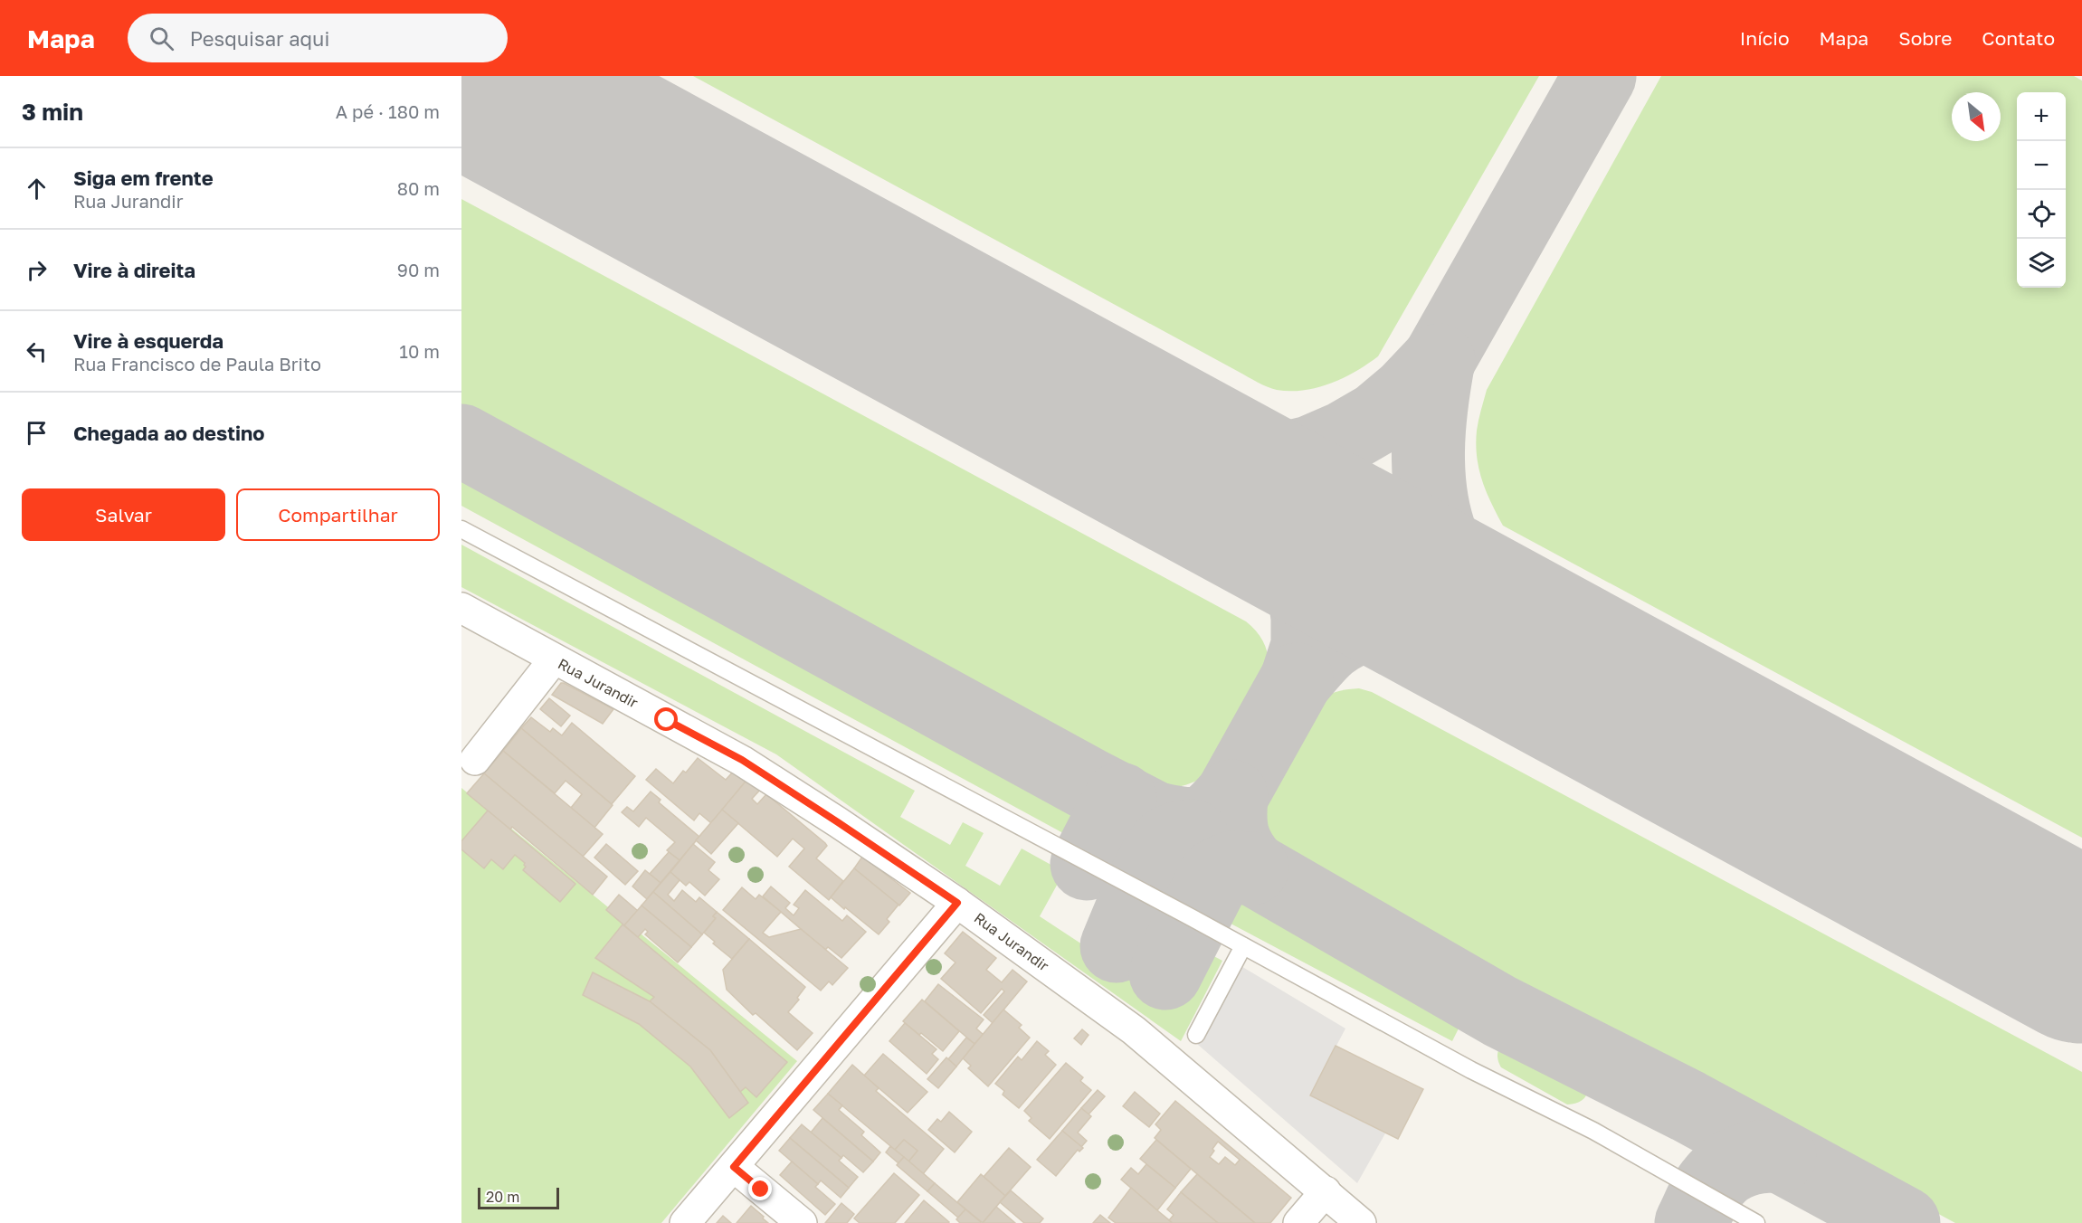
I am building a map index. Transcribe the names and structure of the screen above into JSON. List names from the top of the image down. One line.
{"streets":{"street":["Rua Jurandir"]},"scale_bar":"20 m","north":"bottom right","page":{"header":"Mapa","search":"Pesquisar aqui","nav":["Início","Mapa","Sobre","Contato"],"heading":["3 min","A pé · 180 m"],"map_buttons":["+","−"],"list":[["Siga em frente","Rua Jurandir","80 m"],["Vire à direita","90 m"],["Vire à esquerda","Rua Francisco de Paula Brito","10 m"],"Chegada ao destino"],"buttons":["Salvar","Compartilhar"],"scale":"20 m"}}
